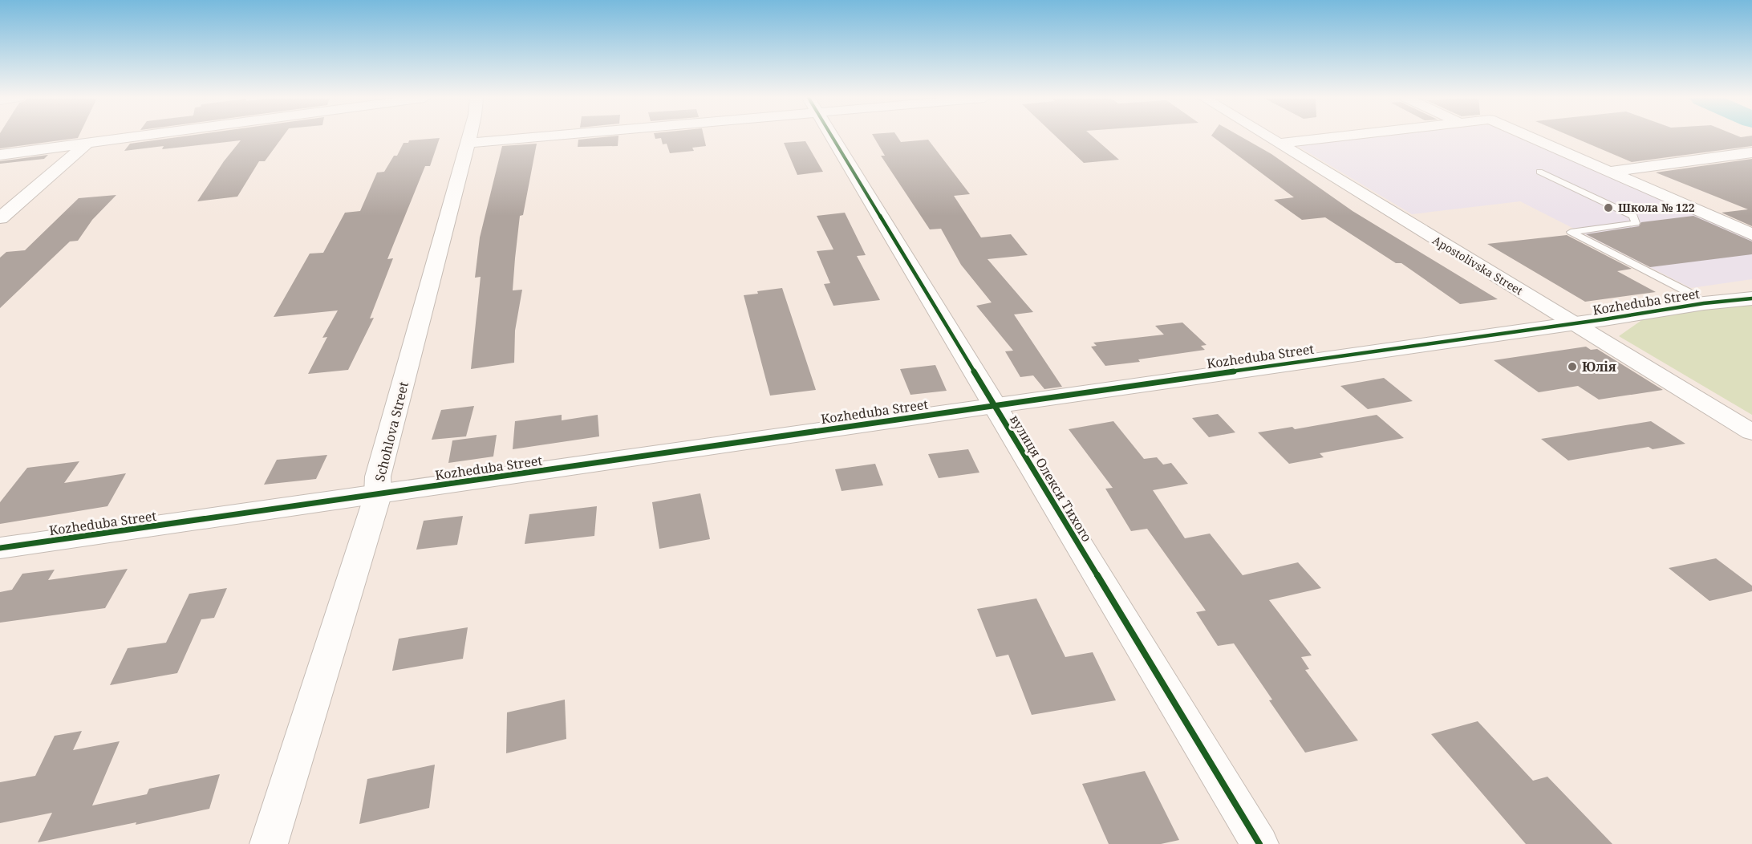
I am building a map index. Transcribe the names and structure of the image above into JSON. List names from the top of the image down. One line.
{"streets":{"street":["Apostolivska Street","Kozheduba Street","Schohlova Street","вулиця Олекси Тихого"]},"crossings":[["Apostolivska Street","Kozheduba Street"],["Kozheduba Street","Schohlova Street"],["Kozheduba Street","вулиця Олекси Тихого"]],"places":["Школа № 122","Юлія"]}
